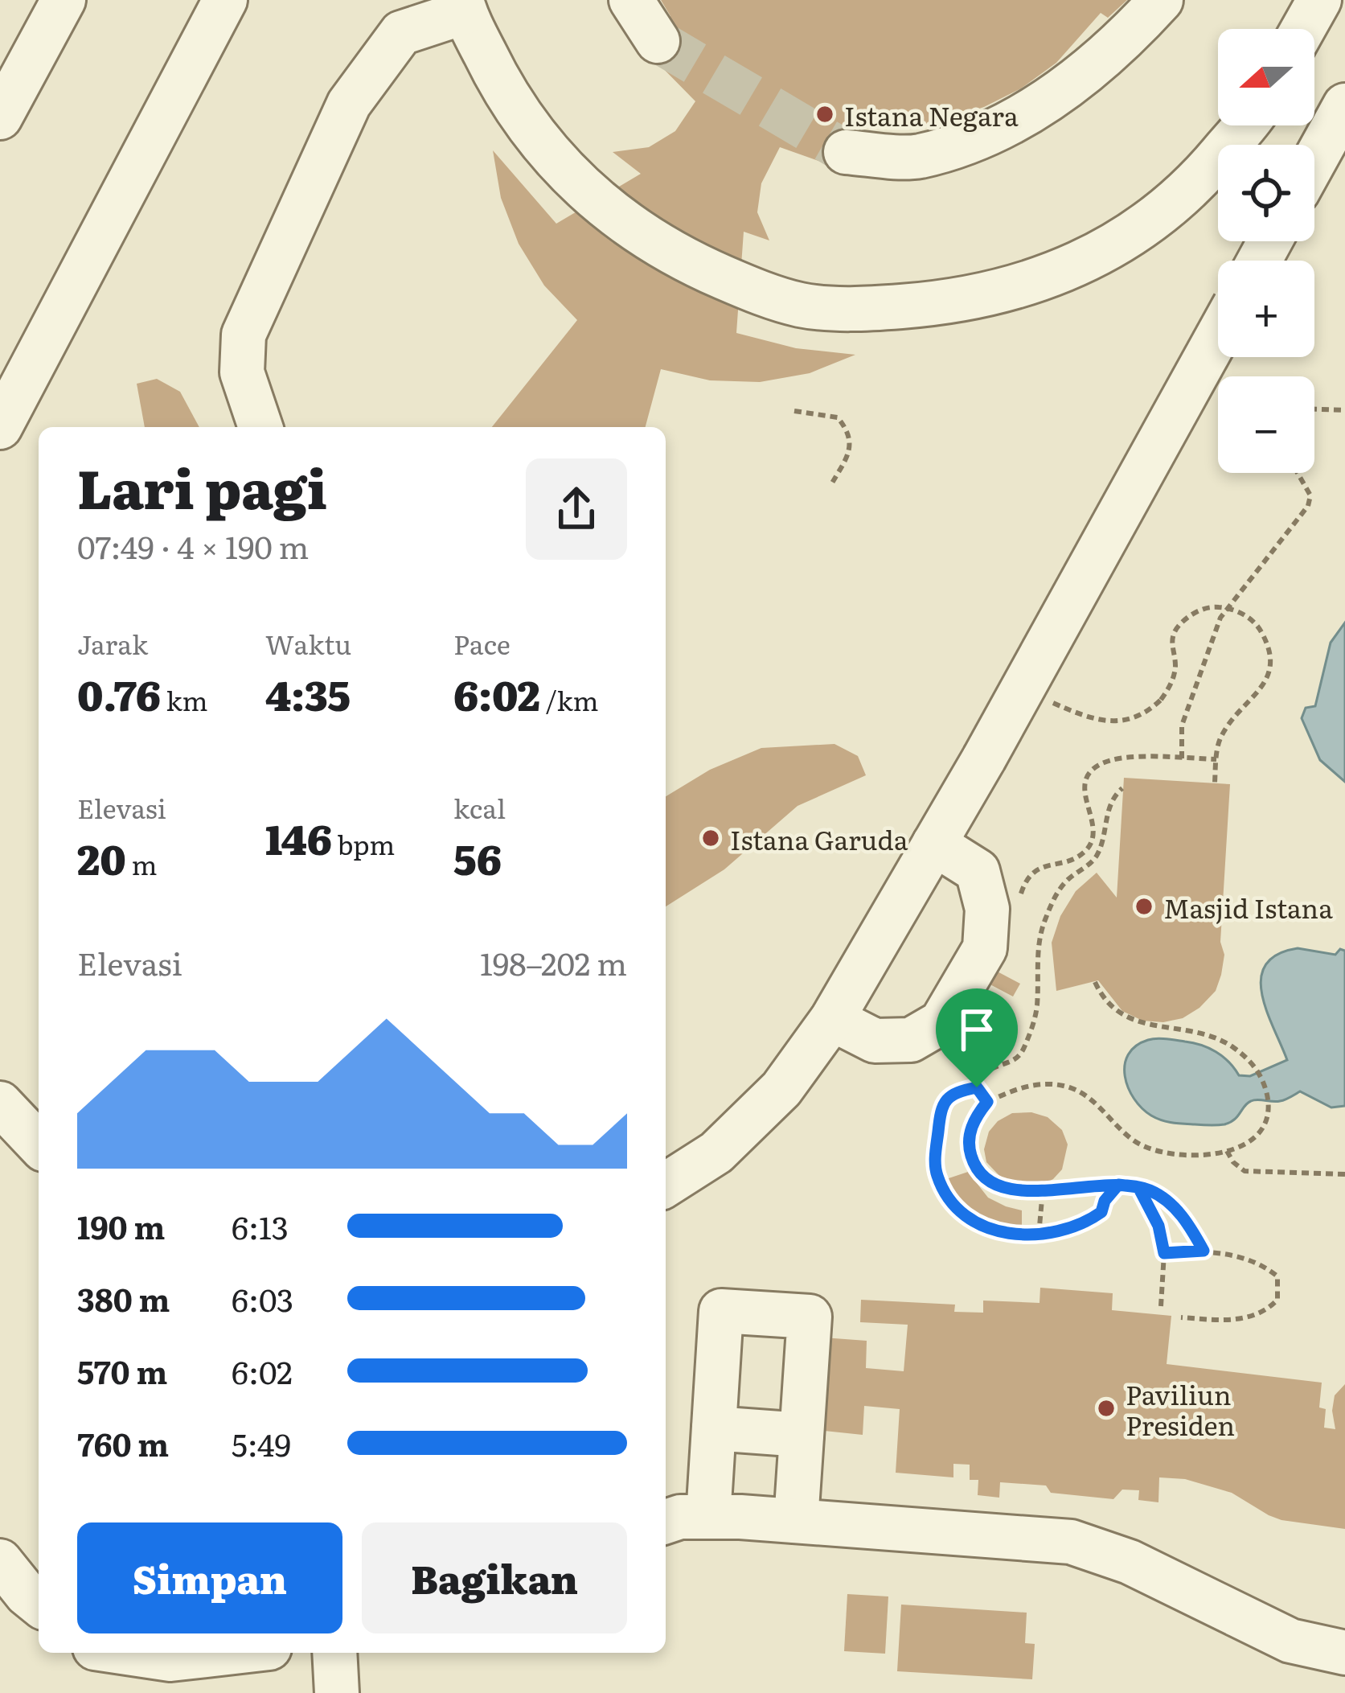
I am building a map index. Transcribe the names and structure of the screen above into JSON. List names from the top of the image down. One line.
{"places":["Istana Negara","Istana Garuda","Masjid Istana","Paviliun Presiden"],"north":"left","page":{"map_buttons":["+","−"],"heading":["Lari pagi","07:49 · 4 × 190 m"],"stats":[["Jarak","0.76 km"],["Waktu","4:35"],["Pace","6:02 /km"],["Elevasi","20 m"],["146 bpm"],["kcal","56"]],"chart":["Elevasi","198–202 m"],"list":[{"name":"190 m","note":"6:13"},{"name":"380 m","note":"6:03"},{"name":"570 m","note":"6:02"},{"name":"760 m","note":"5:49"}],"buttons":["Simpan","Bagikan"]}}
